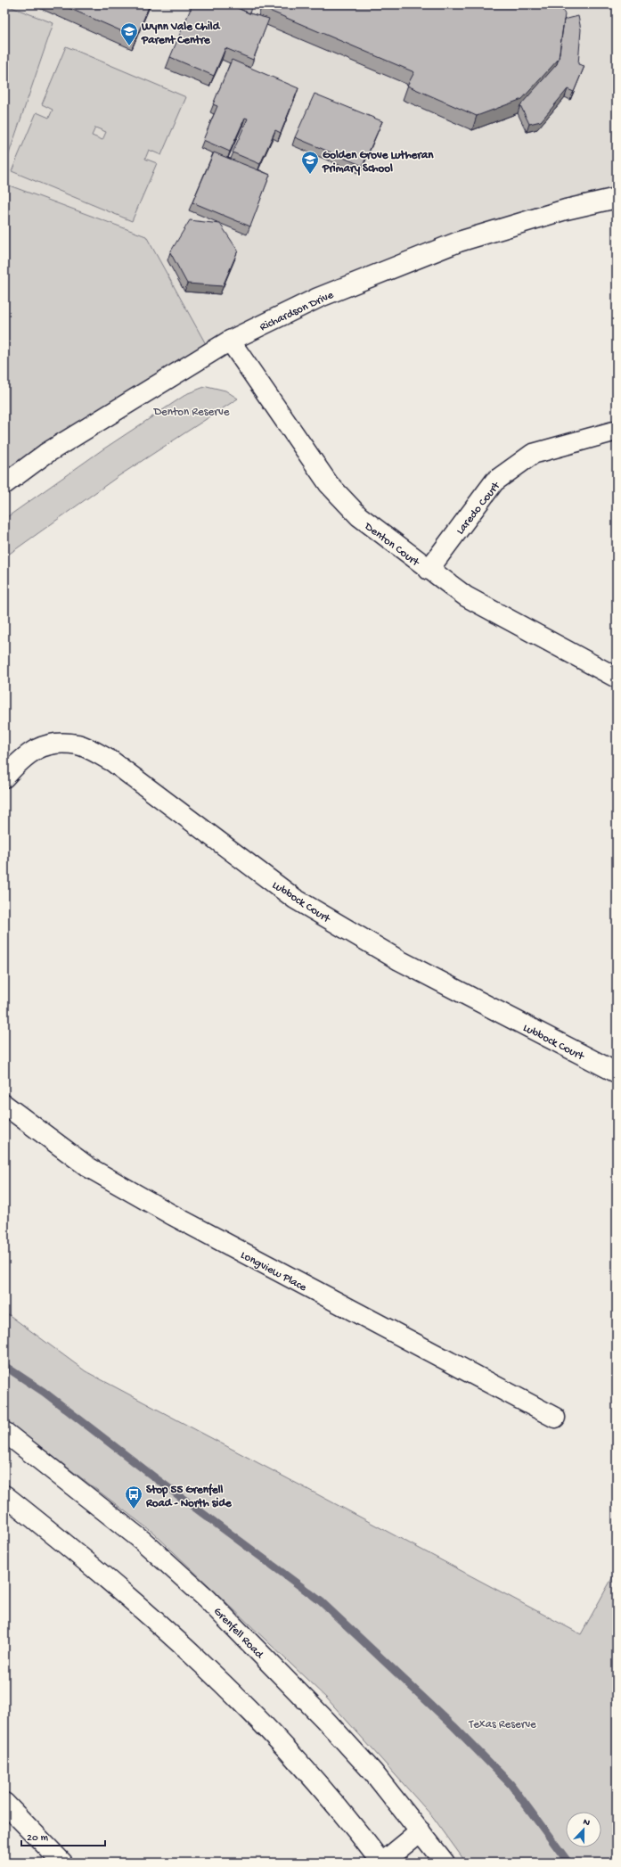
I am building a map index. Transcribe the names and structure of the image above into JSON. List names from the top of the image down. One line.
{"streets":{"street":["Richardson Drive","Laredo Court","Denton Court","Lubbock Court","Longview Place","Grenfell Road"]},"crossings":[["Richardson Drive","Denton Court"],["Laredo Court","Denton Court"]],"parks":["Denton Reserve","Texas Reserve"],"places":{"school or university":["Wynn Vale Child Parent Centre","Golden Grove Lutheran Primary School"],"bus stop":["Stop 55 Grenfell Road - North side"]},"scale_bar":"20 m","north":"top"}
